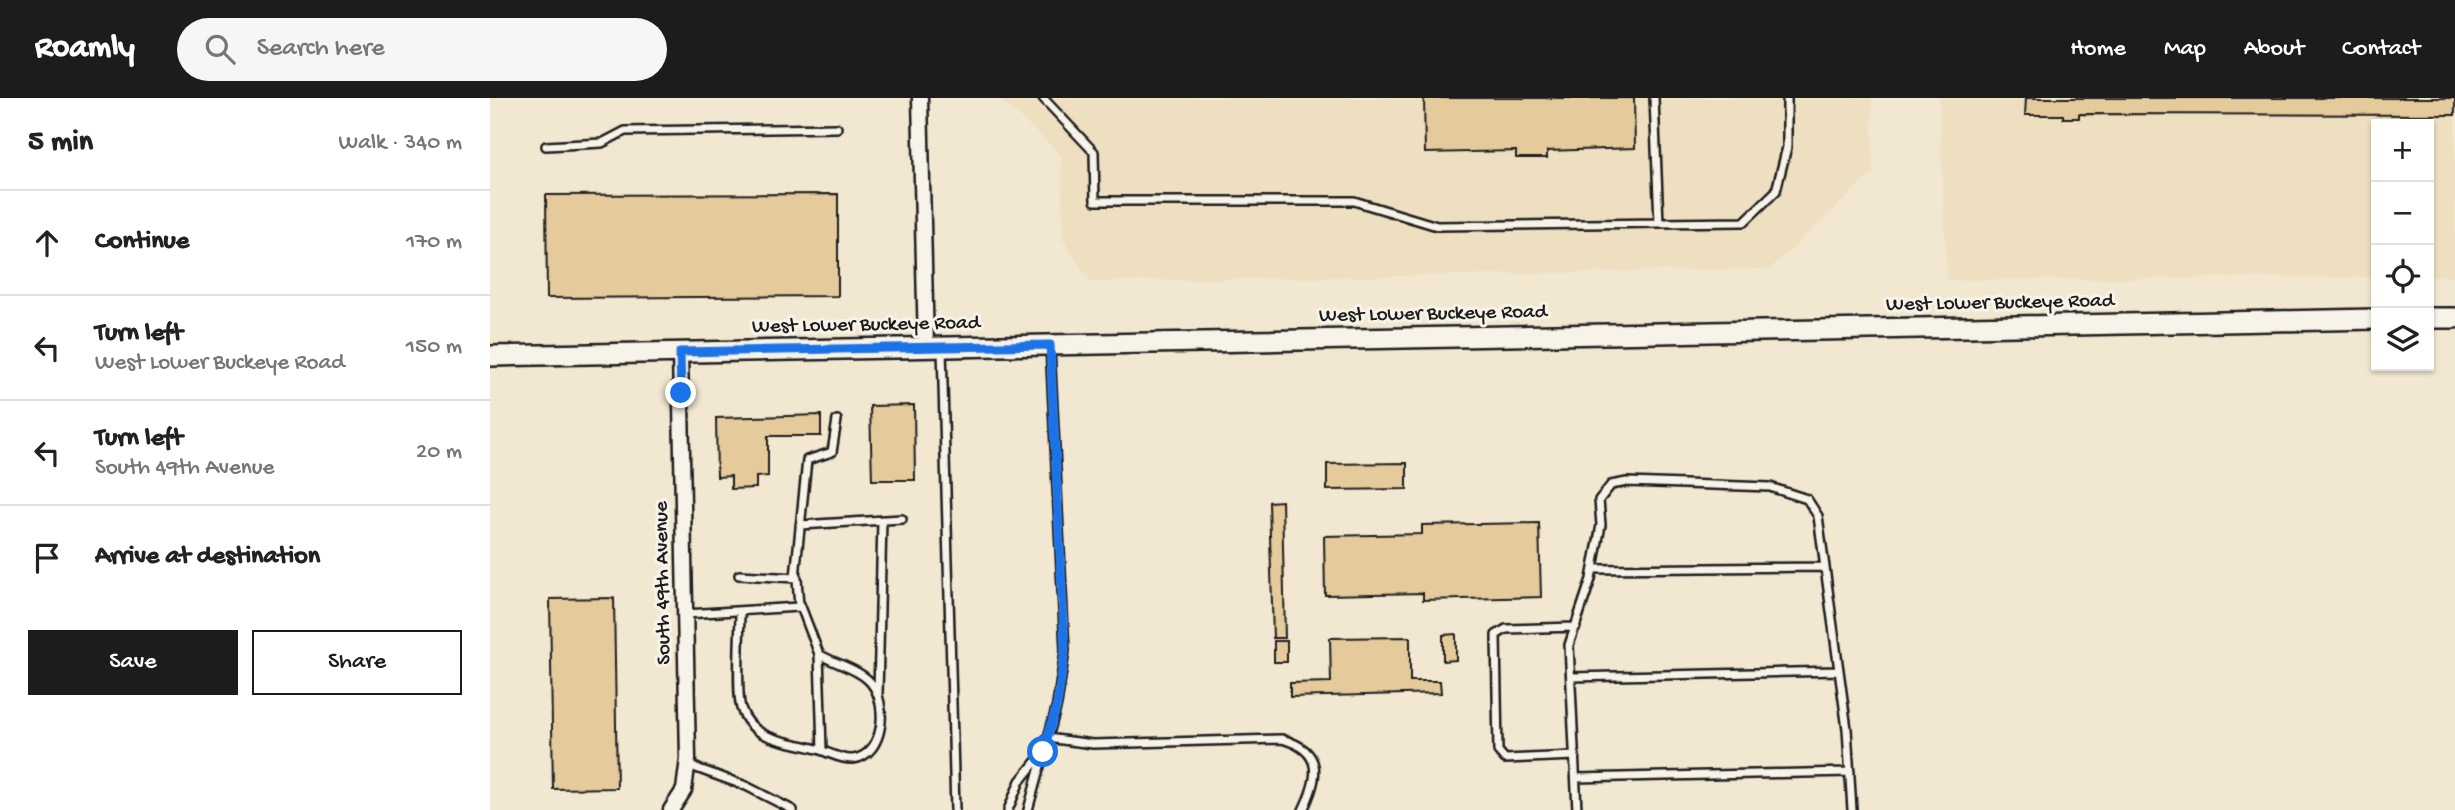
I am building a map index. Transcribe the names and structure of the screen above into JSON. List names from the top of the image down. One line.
{"streets":{"main road":["West Lower Buckeye Road"],"street":["South 49th Avenue"]},"crossings":[["West Lower Buckeye Road","South 49th Avenue"]],"page":{"header":"Roamly","search":"Search here","nav":["Home","Map","About","Contact"],"heading":["5 min","Walk · 340 m"],"map_buttons":["+","−"],"list":[["Continue","170 m"],["Turn left","West Lower Buckeye Road","150 m"],["Turn left","South 49th Avenue","20 m"],"Arrive at destination"],"buttons":["Save","Share"]}}
